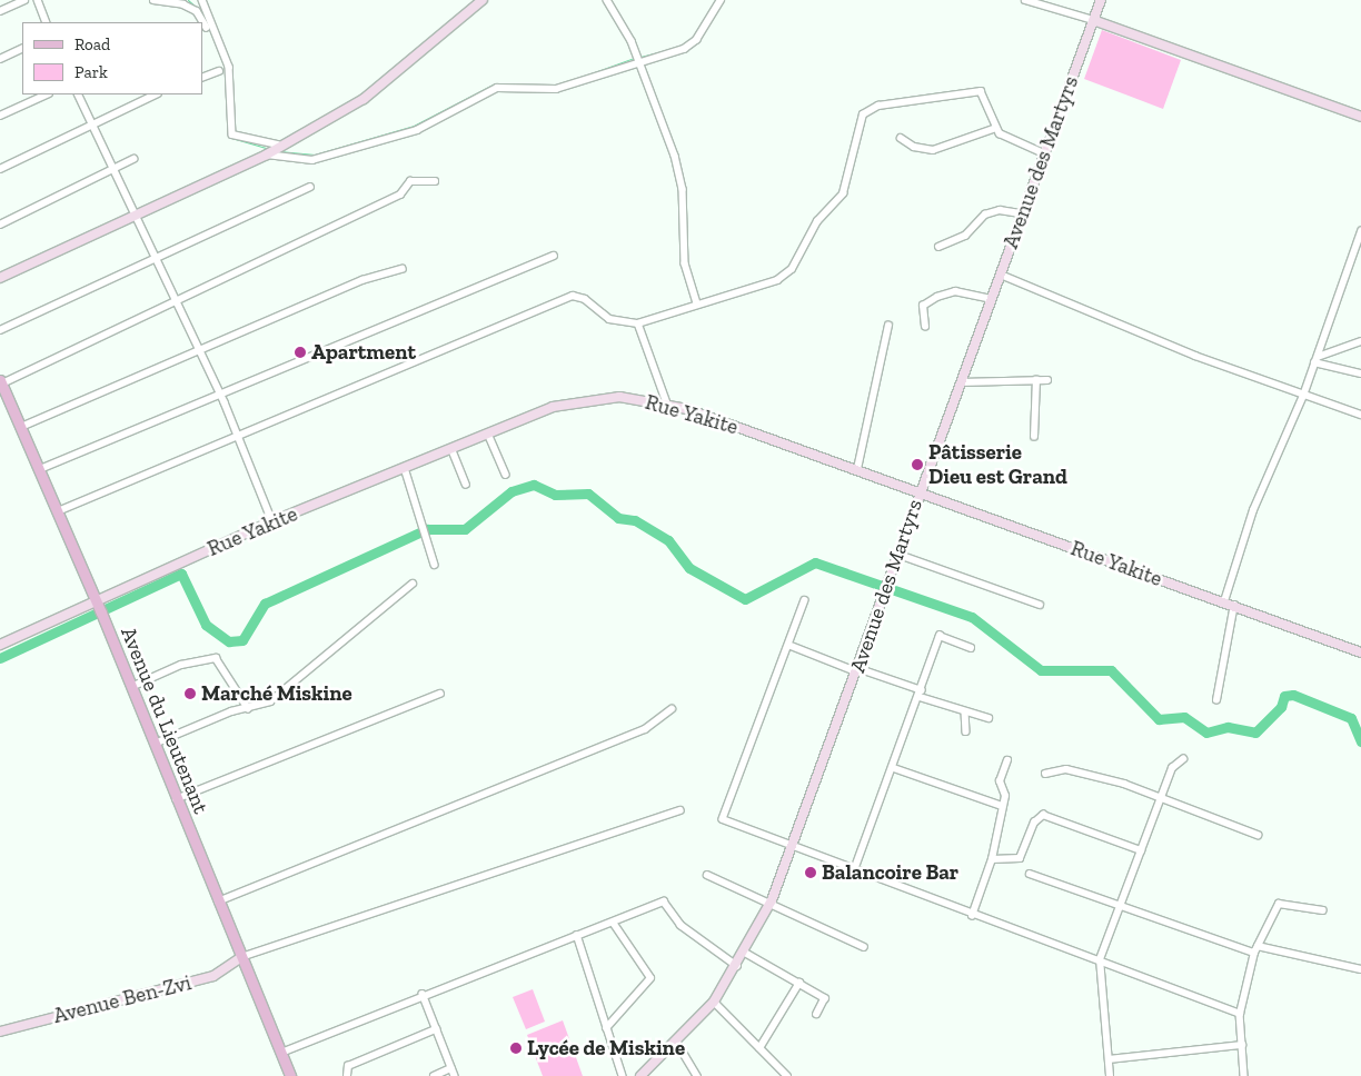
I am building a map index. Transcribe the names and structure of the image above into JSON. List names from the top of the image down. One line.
{"streets":{"main road":["Avenue des Martyrs","Rue Yakite","Avenue du Lieutenant","Avenue Ben-Zvi"]},"crossings":[["Avenue des Martyrs","Rue Yakite"],["Rue Yakite","Avenue du Lieutenant"],["Avenue du Lieutenant","Avenue Ben-Zvi"]],"places":["Apartment","Pâtisserie Dieu est Grand","Marché Miskine","Balancoire Bar","Lycée de Miskine"],"legend":["Road","Park"]}
